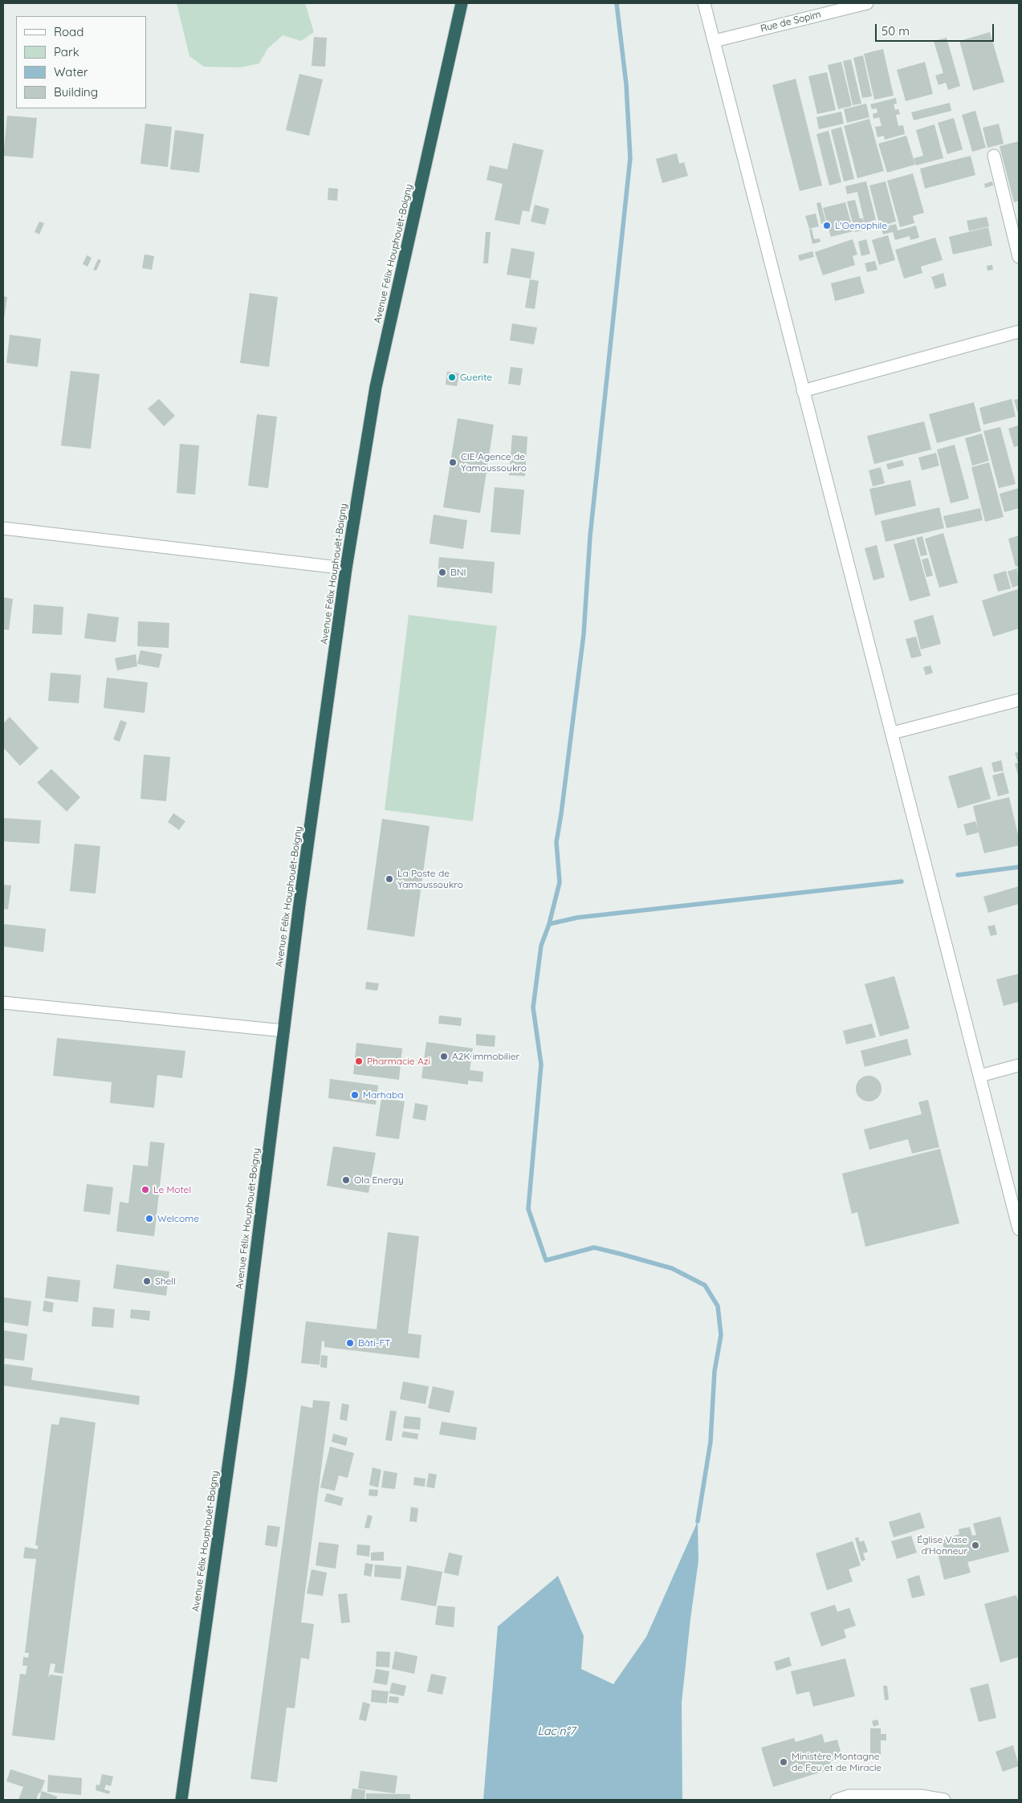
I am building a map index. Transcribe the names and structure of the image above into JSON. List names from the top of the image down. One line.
{"streets":{"highway":["Avenue Félix Houphouët-Boigny"],"street":["Rue de Sopim"]},"water":["Lac n°7"],"places":["L'Oenophile","Guerite","CIE Agence de Yamoussoukro","BNI","La Poste de Yamoussoukro","A2K immobilier","Pharmacie Azi","Marhaba","Ola Energy","Le Motel","Welcome","Shell","Bâti-FT","Église Vase d'Honneur","Ministère Montagne de Feu et de Miracle"],"legend":["Road","Park","Water","Building"],"scale_bar":"50 m"}
